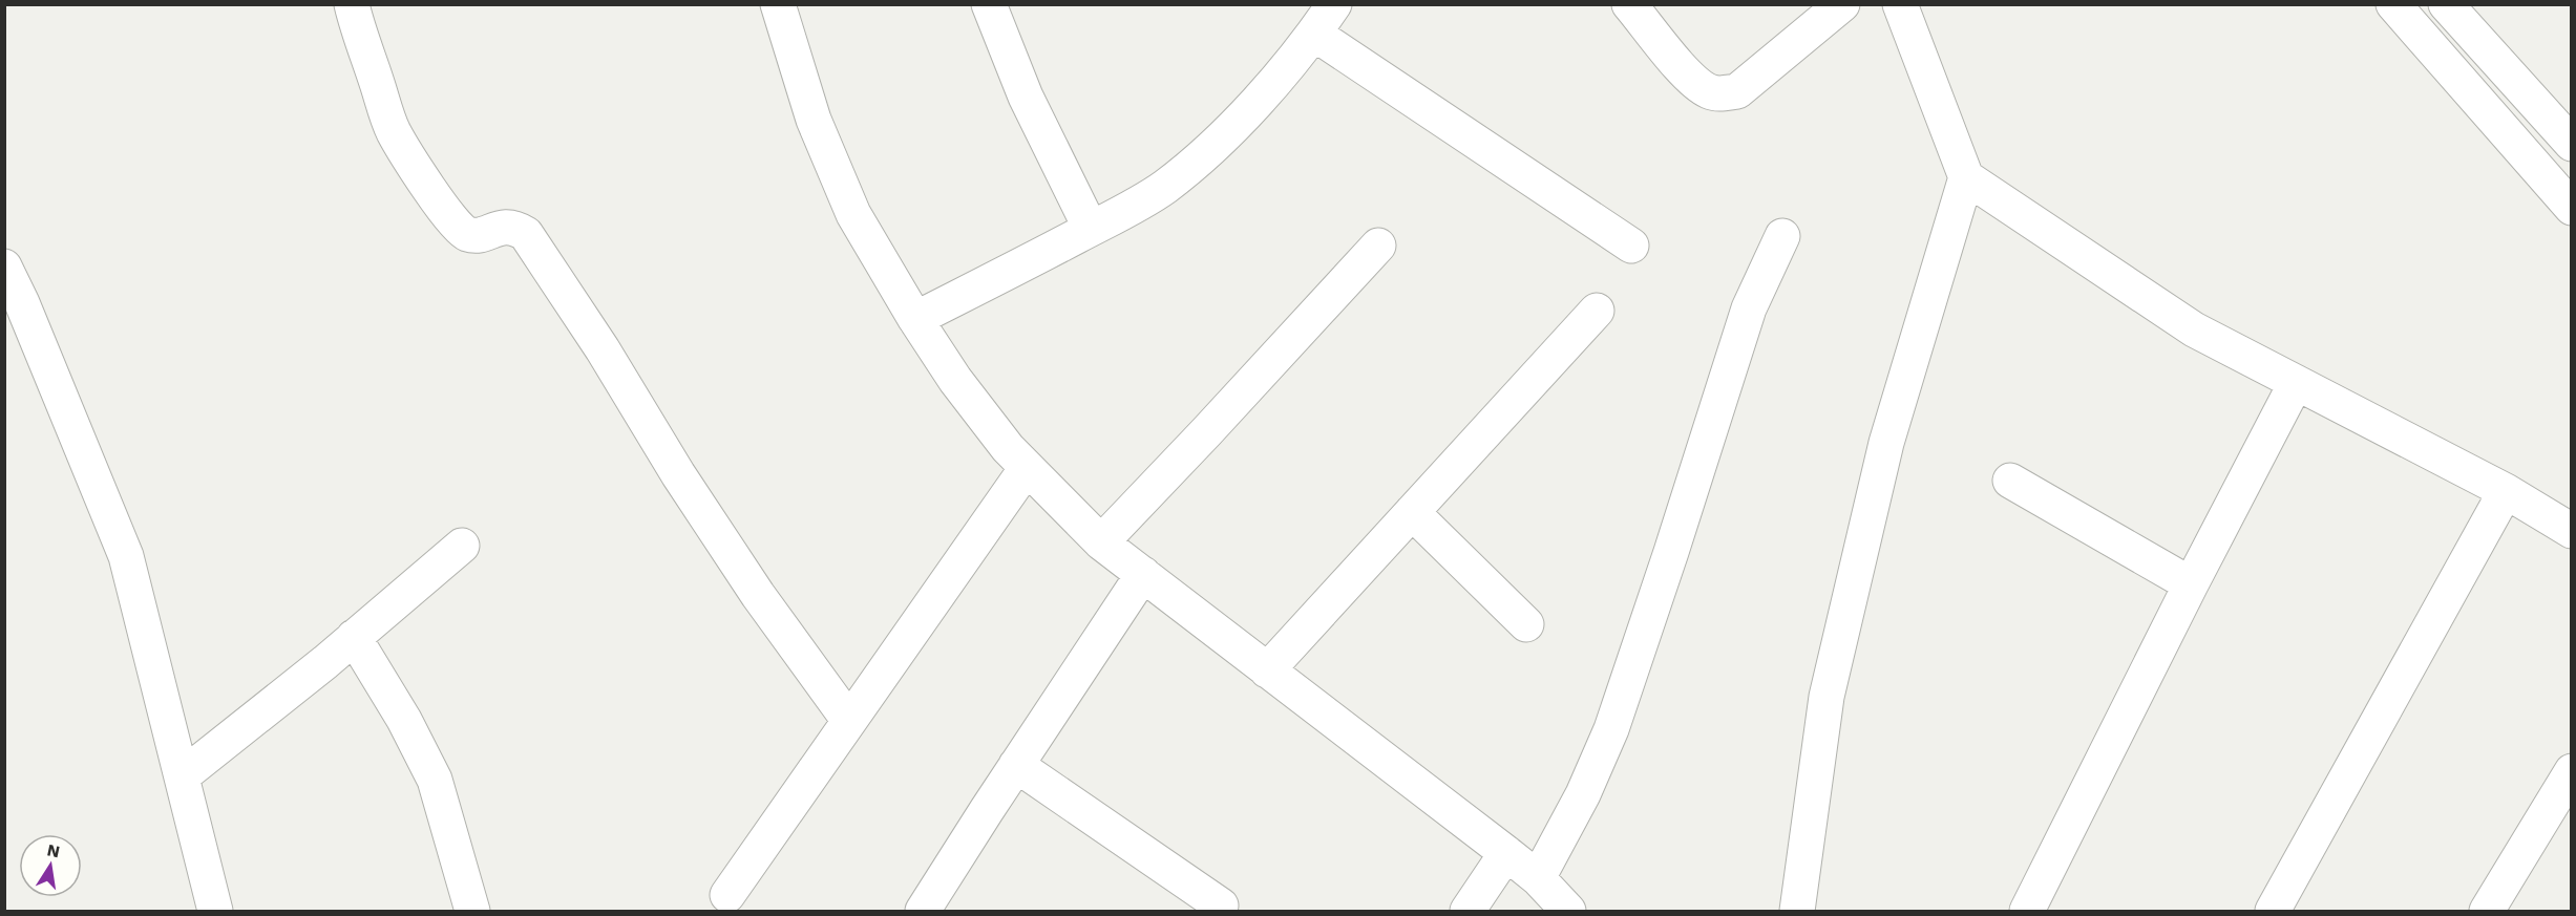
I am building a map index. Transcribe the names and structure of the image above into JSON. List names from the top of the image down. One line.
{"north":"top"}
